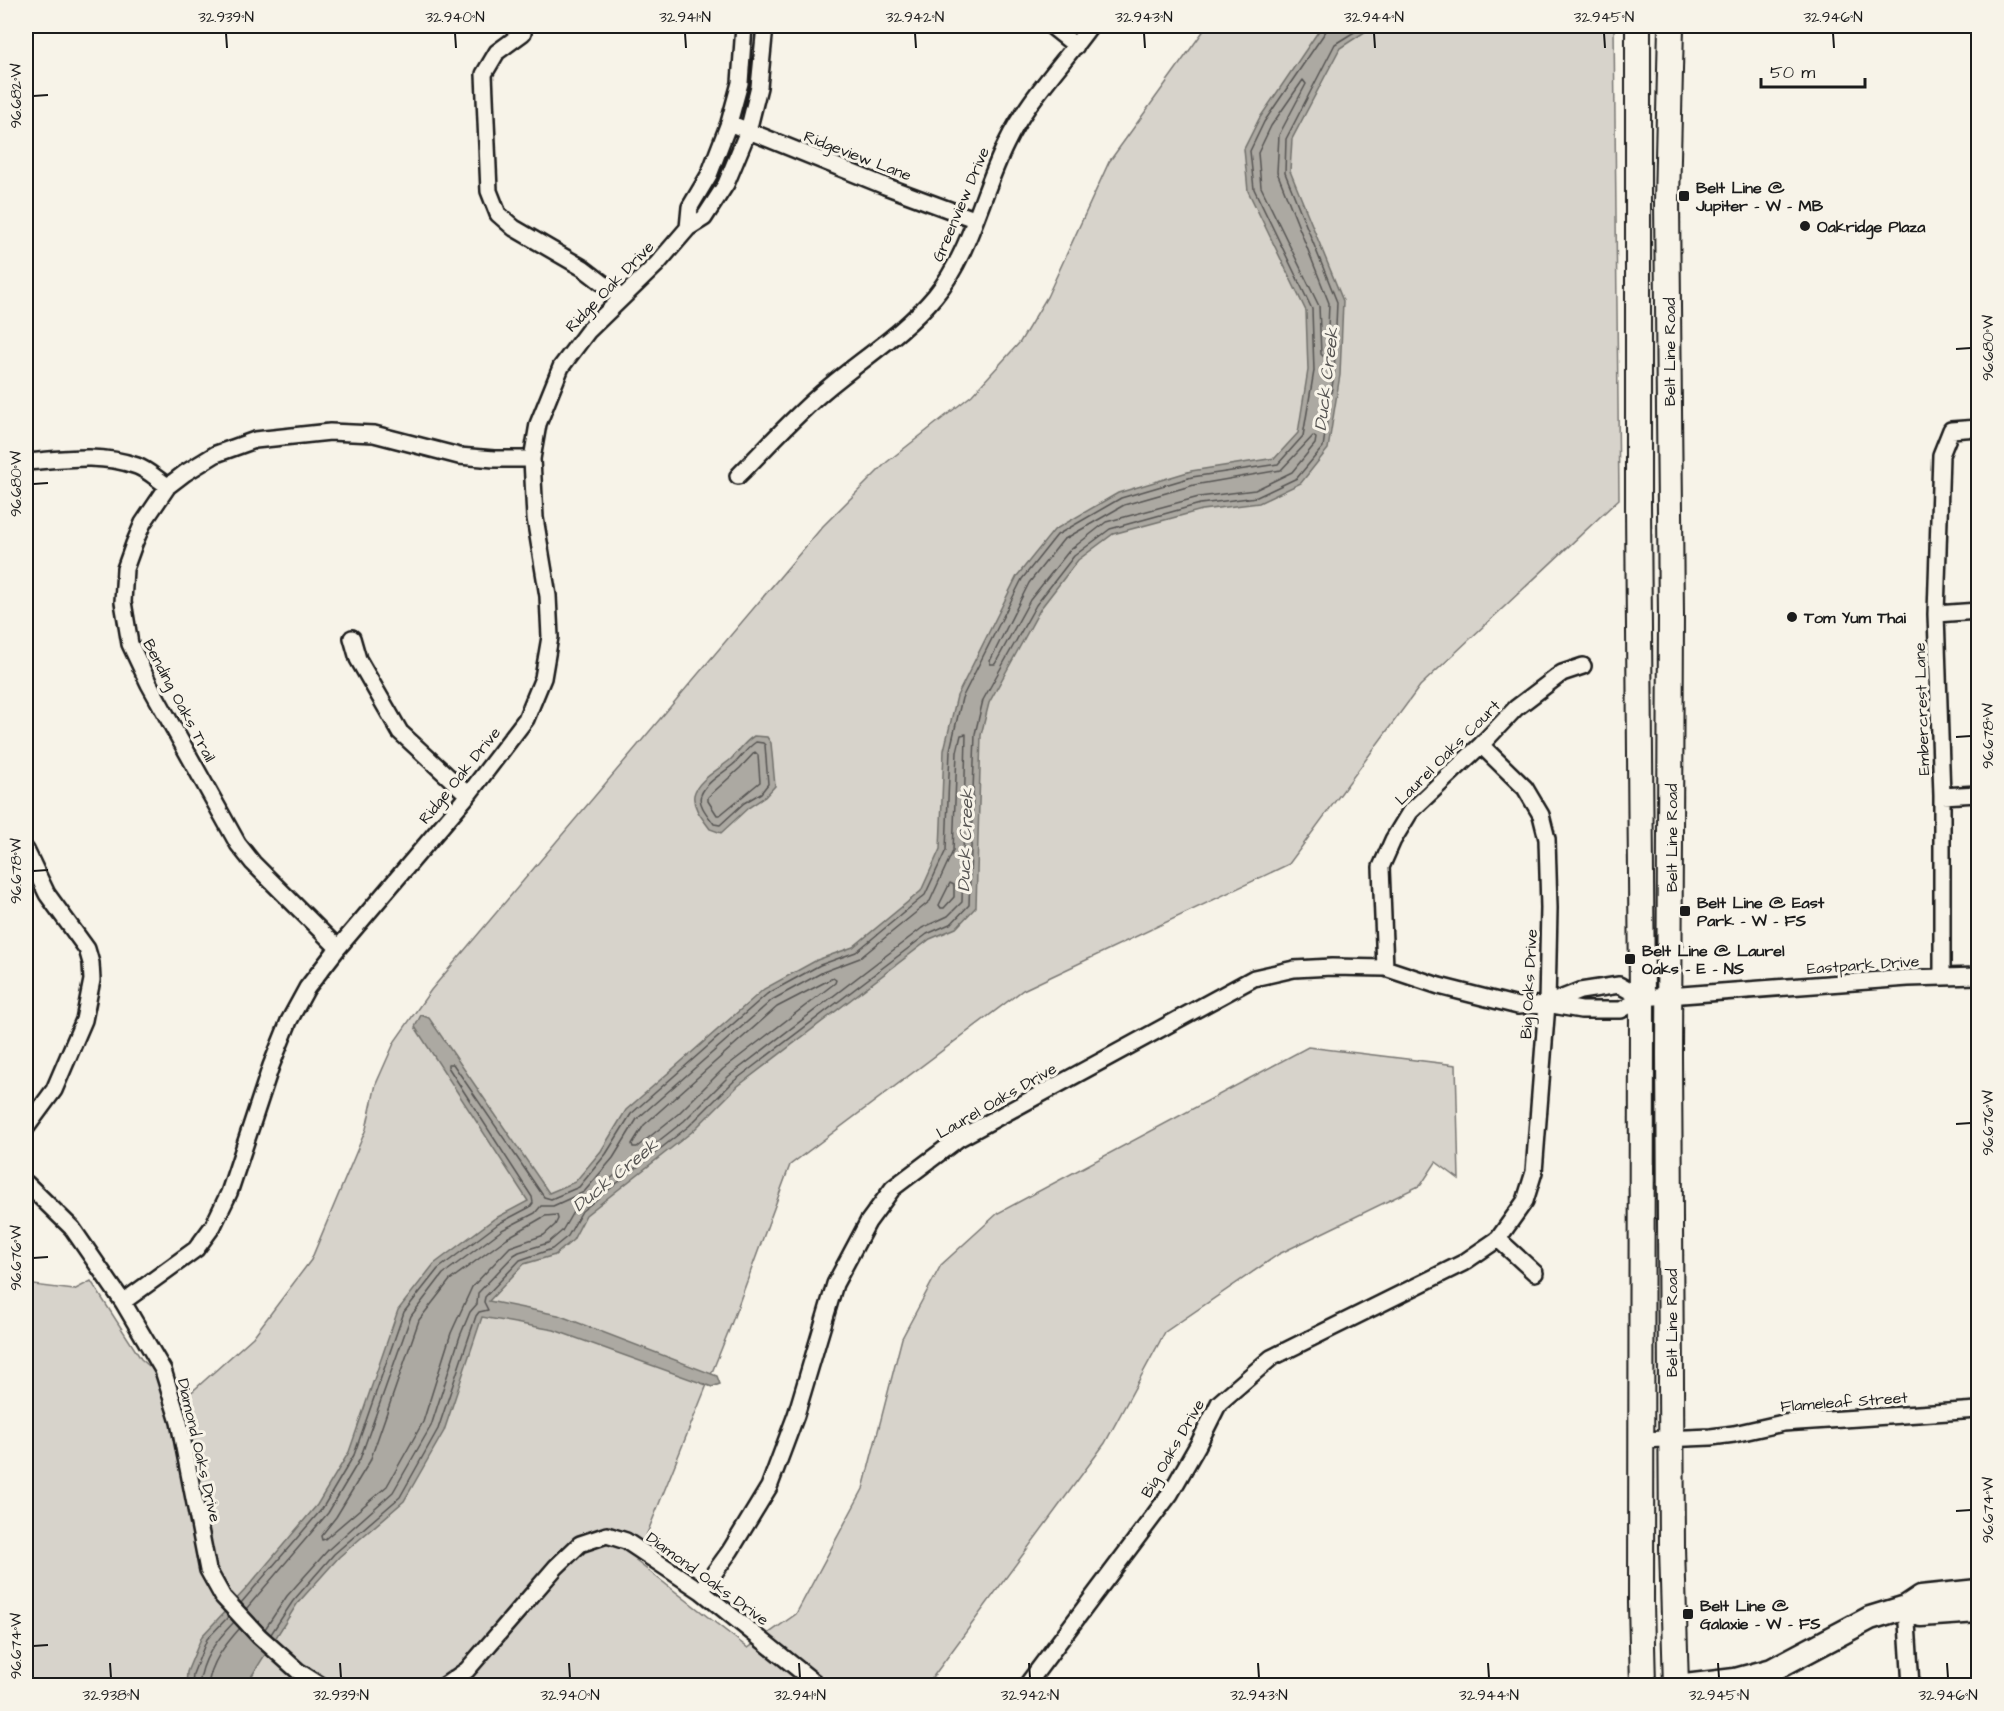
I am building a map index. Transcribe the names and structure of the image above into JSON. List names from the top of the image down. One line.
{"streets":{"main road":["Belt Line Road"],"street":["Ridgeview Lane","Greenview Drive","Ridge Oak Drive","Bending Oaks Trail","Embercrest Lane","Laurel Oaks Court","Eastpark Drive","Big Oaks Drive","Laurel Oaks Drive","Flameleaf Street","Diamond Oaks Drive"]},"crossings":[["Ridgeview Lane","Greenview Drive"],["Ridgeview Lane","Ridge Oak Drive"],["Ridge Oak Drive","Bending Oaks Trail"],["Ridge Oak Drive","Diamond Oaks Drive"],["Belt Line Road","Eastpark Drive"],["Belt Line Road","Laurel Oaks Drive"],["Belt Line Road","Flameleaf Street"],["Embercrest Lane","Eastpark Drive"],["Laurel Oaks Court","Big Oaks Drive"],["Laurel Oaks Court","Laurel Oaks Drive"],["Eastpark Drive","Laurel Oaks Drive"],["Big Oaks Drive","Laurel Oaks Drive"],["Laurel Oaks Drive","Diamond Oaks Drive"]],"water":["Duck Creek"],"places":{"transit":["Belt Line @ Jupiter - W - MB","Belt Line @ East Park - W - FS","Belt Line @ Laurel Oaks - E - NS","Belt Line @ Galaxie - W - FS"],"other":["Oakridge Plaza","Tom Yum Thai"]},"scale_bar":"50 m","coordinates":["32.939°N","32.940°N","32.941°N","32.942°N","32.943°N","32.944°N","32.945°N","32.946°N","96.682°W","96.680°W","96.678°W","96.676°W","96.674°W","32.938°N"]}
